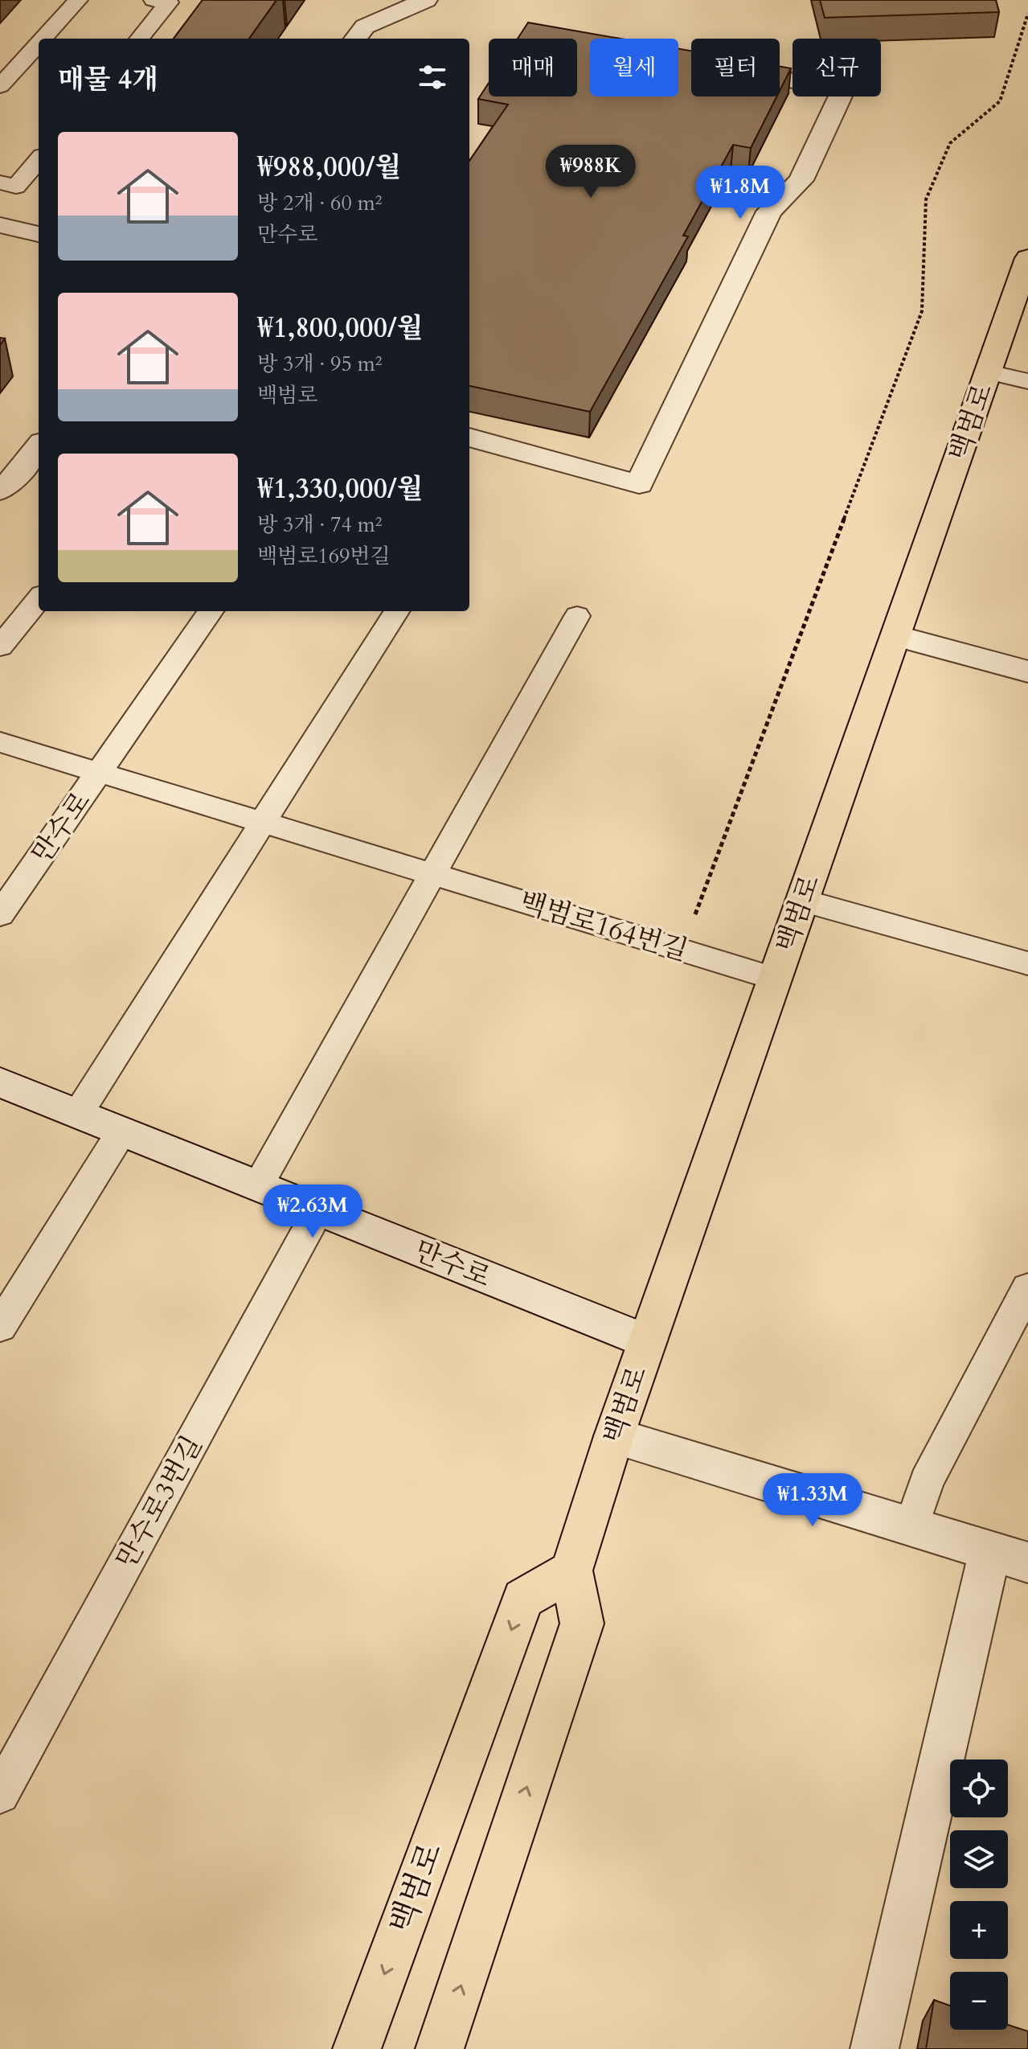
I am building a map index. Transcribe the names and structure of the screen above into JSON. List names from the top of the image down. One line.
{"streets":{"main road":["백범로"],"street":["만수로"],"lane":["백범로164번길","만수로3번길"]},"crossings":[["백범로","만수로"],["백범로","백범로164번길"],["만수로","백범로164번길"],["만수로","만수로3번길"]],"page":{"chip":["매매","월세","필터","신규"],"heading":"매물 4개","list":[{"name":"₩988,000/월","note":"방 2개 · 60 m² · 만수로"},{"name":"₩1,800,000/월","note":"방 3개 · 95 m² · 백범로"},{"name":"₩1,330,000/월","note":"방 3개 · 74 m² · 백범로169번길"}],"price":["₩988K","₩1.8M","₩2.63M","₩1.33M"],"map_buttons":["+","−"]}}
